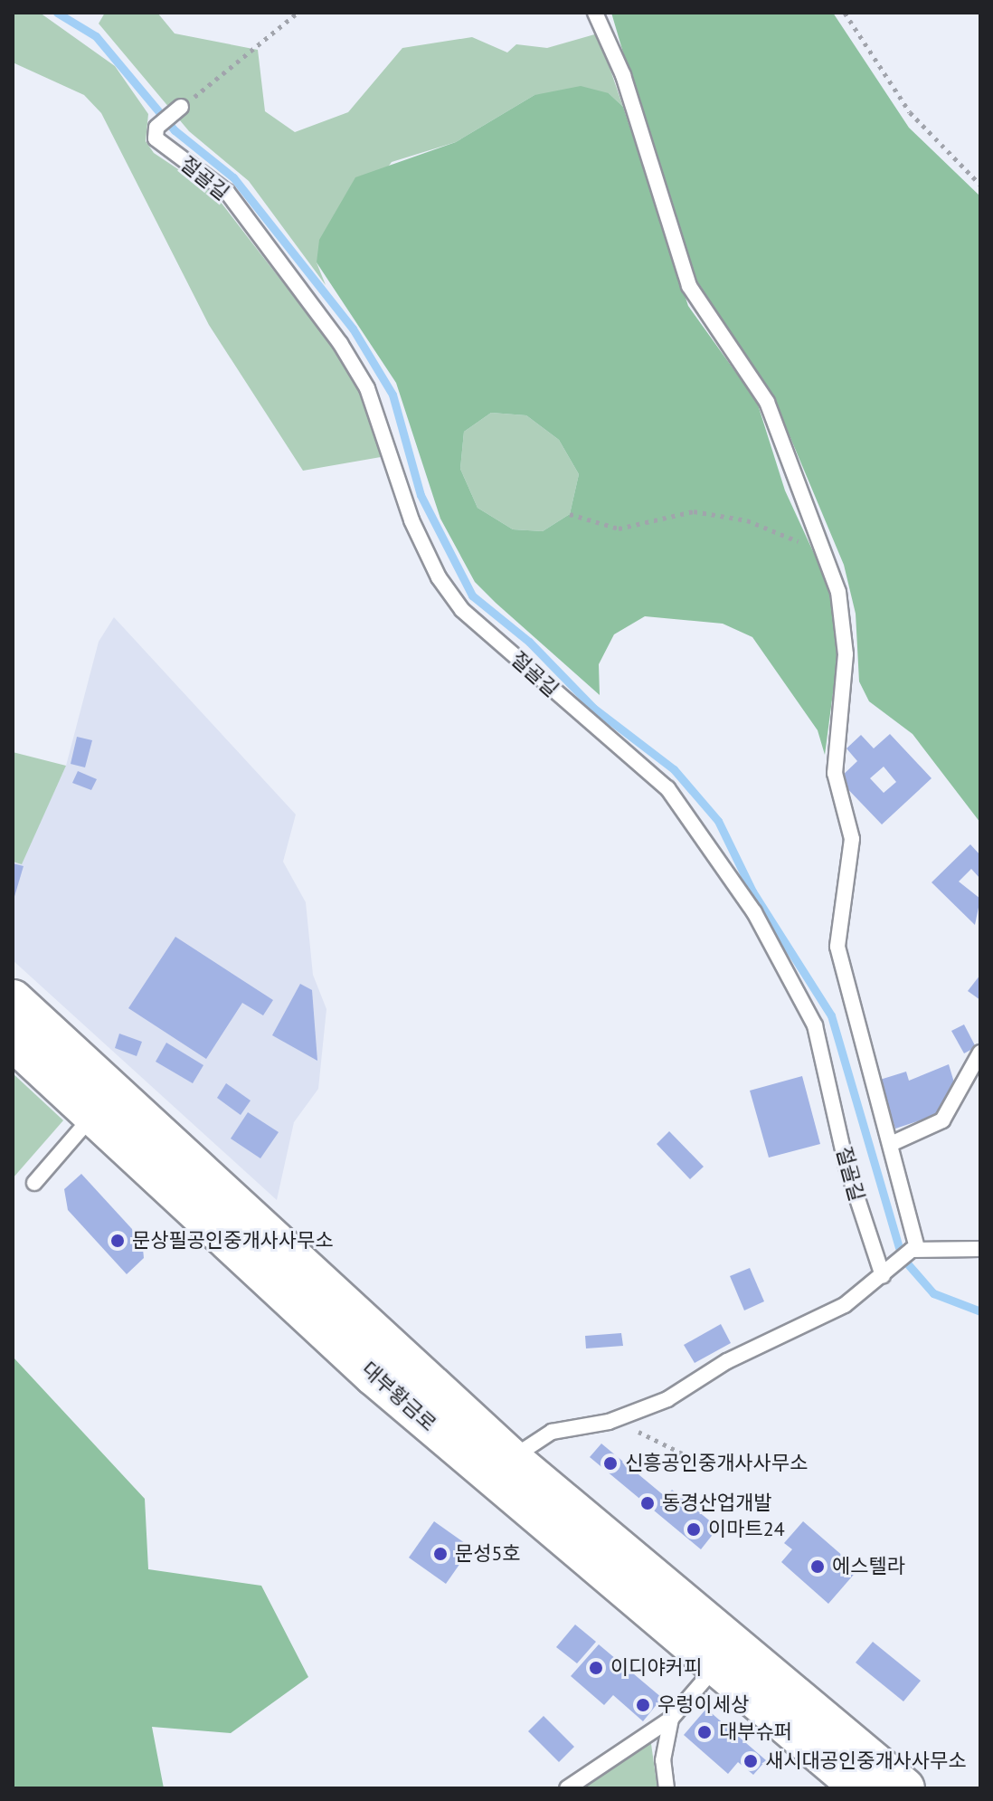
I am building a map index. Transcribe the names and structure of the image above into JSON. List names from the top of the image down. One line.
{"streets":{"main road":["대부황금로"],"lane":["절골길"]},"places":["문상필공인중개사사무소","신흥공인중개사사무소","동경산업개발","이마트24","문성5호","에스텔라","이디야커피","우렁이세상","대부슈퍼","새시대공인중개사사무소"]}
